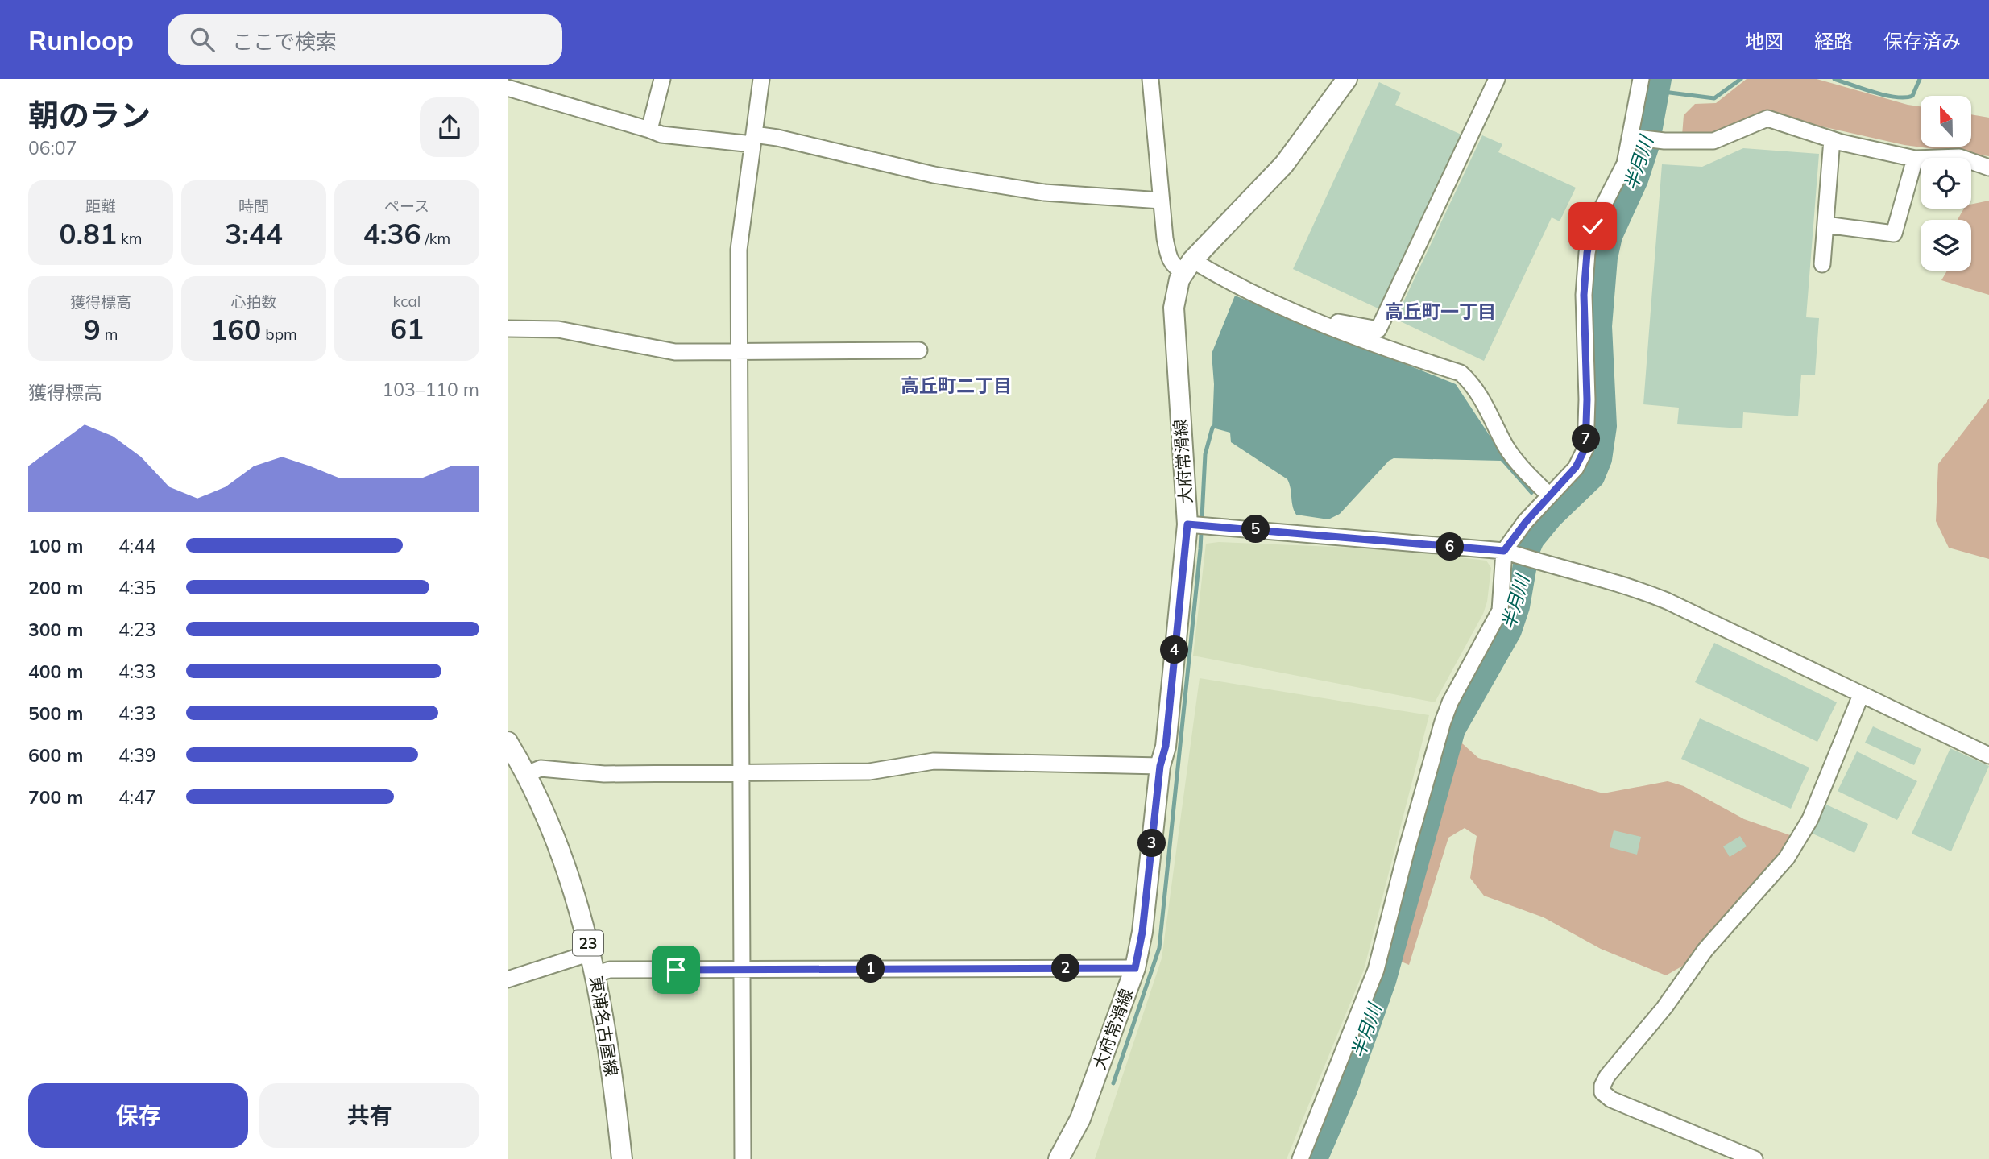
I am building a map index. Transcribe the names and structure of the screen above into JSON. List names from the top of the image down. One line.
{"streets":{"main road":["大府常滑線","23","東浦名古屋線"]},"districts":["高丘町一丁目","高丘町二丁目"],"water":["半月川"],"north":"top","page":{"header":"Runloop","search":"ここで検索","nav":["地図","経路","保存済み"],"heading":["朝のラン","06:07"],"stats":[["距離","0.81 km"],["時間","3:44"],["ペース","4:36 /km"],["獲得標高","9 m"],["心拍数","160 bpm"],["kcal","61"]],"chart":["獲得標高","103–110 m"],"pins":["7","5","6","4","3","2","1"],"list":[{"name":"100 m","note":"4:44"},{"name":"200 m","note":"4:35"},{"name":"300 m","note":"4:23"},{"name":"400 m","note":"4:33"},{"name":"500 m","note":"4:33"},{"name":"600 m","note":"4:39"},{"name":"700 m","note":"4:47"}],"buttons":["保存","共有"]}}
